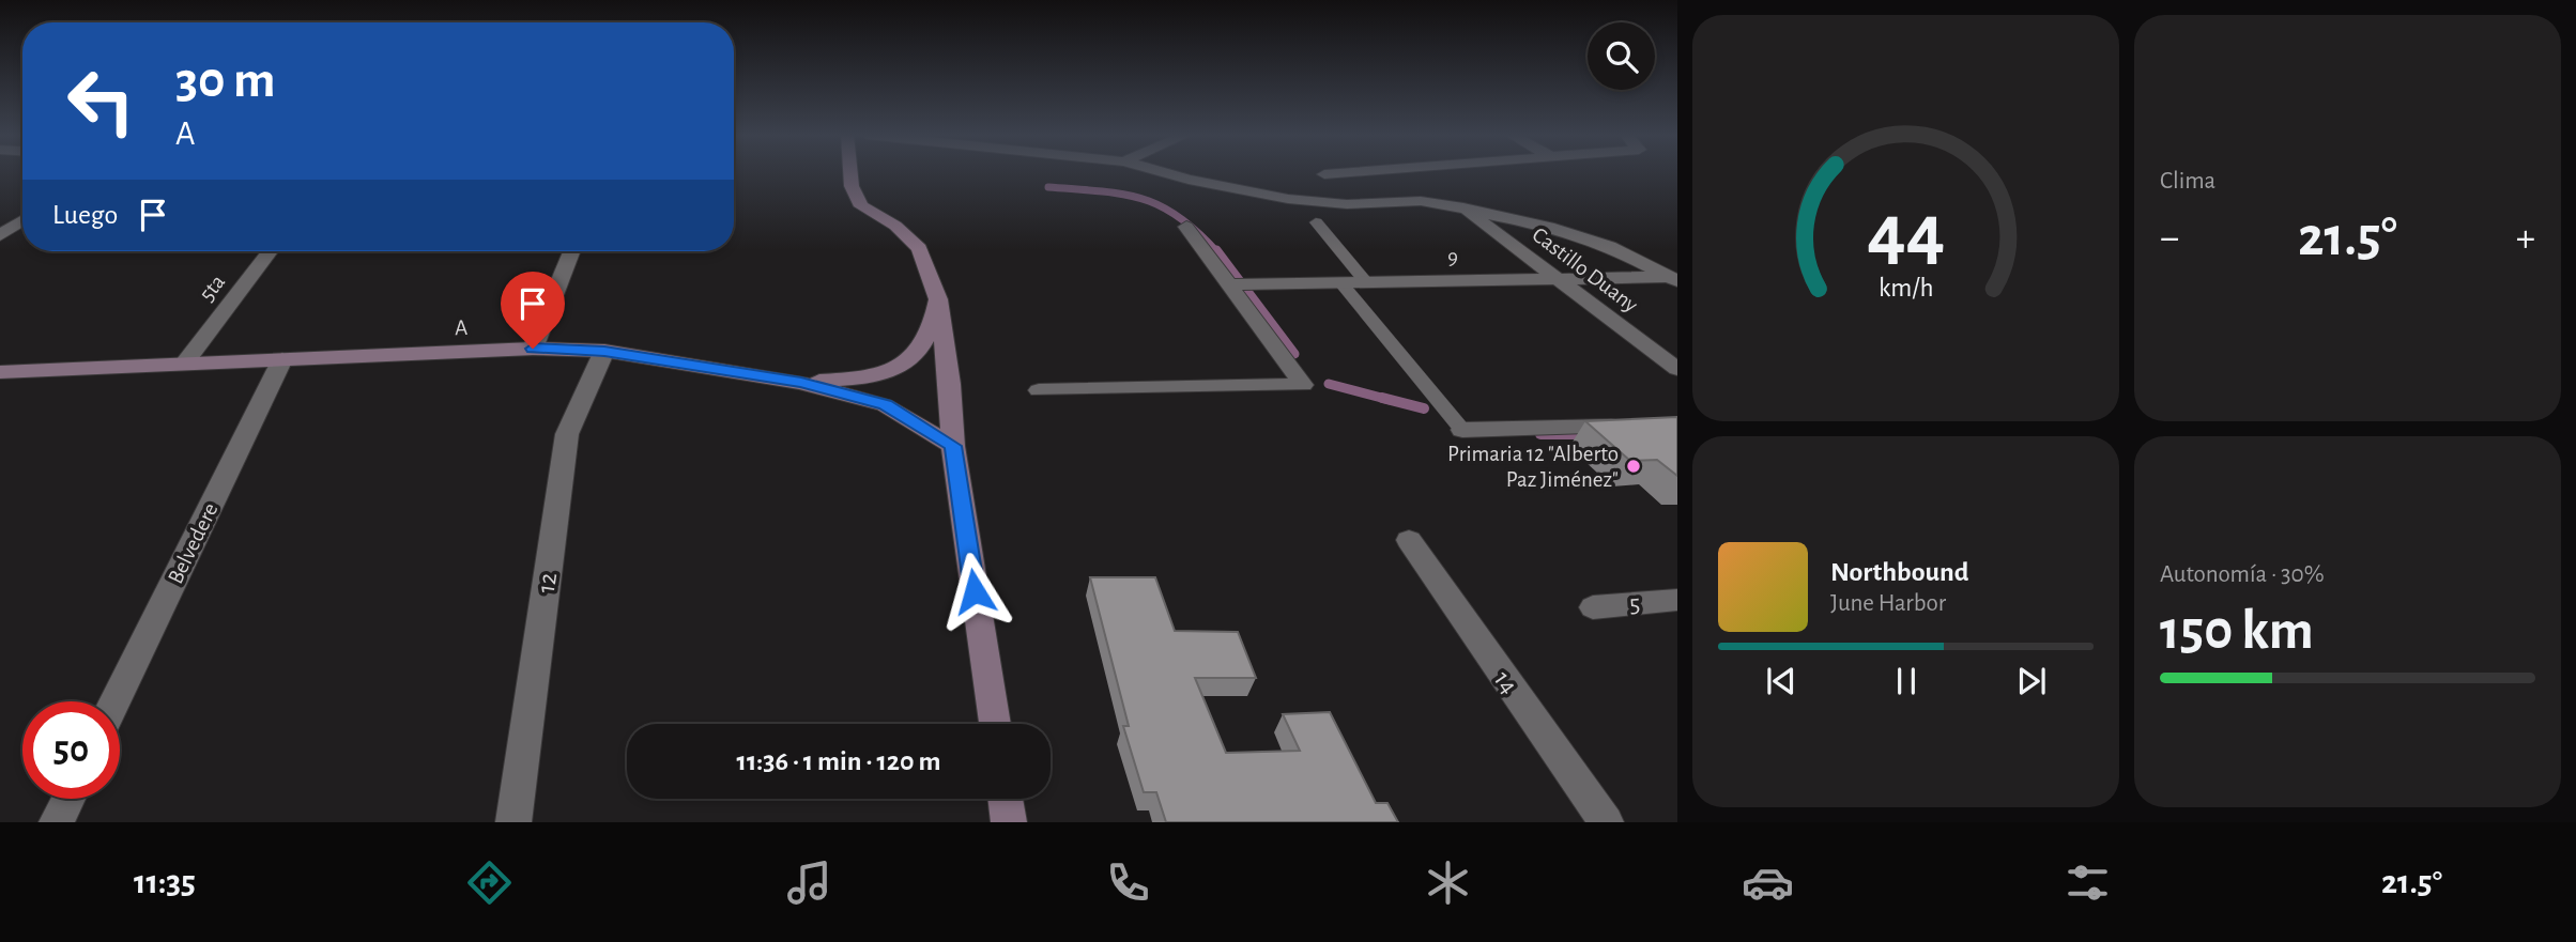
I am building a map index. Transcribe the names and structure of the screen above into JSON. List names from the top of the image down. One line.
{"streets":{"main road":["A"],"street":["9","Castillo Duany","5ta","Belvedere","12","5","14"]},"crossings":[["9","Castillo Duany"],["5ta","A"],["A","Belvedere"],["A","12"]],"places":["Primaria 12 \"Alberto Paz Jiménez\""],"page":{"tile":["Clima",["Autonomía · 30%","150 km"]],"turn":["30 m","A"],"then":"Luego","heat":["−","21.5°","+"],"song":["Northbound","June Harbor"],"limit":"50","trip":"11:36 · 1 min · 120 m","tabs":["11:35","21.5°"],"gauge":["44","km/h"]}}
